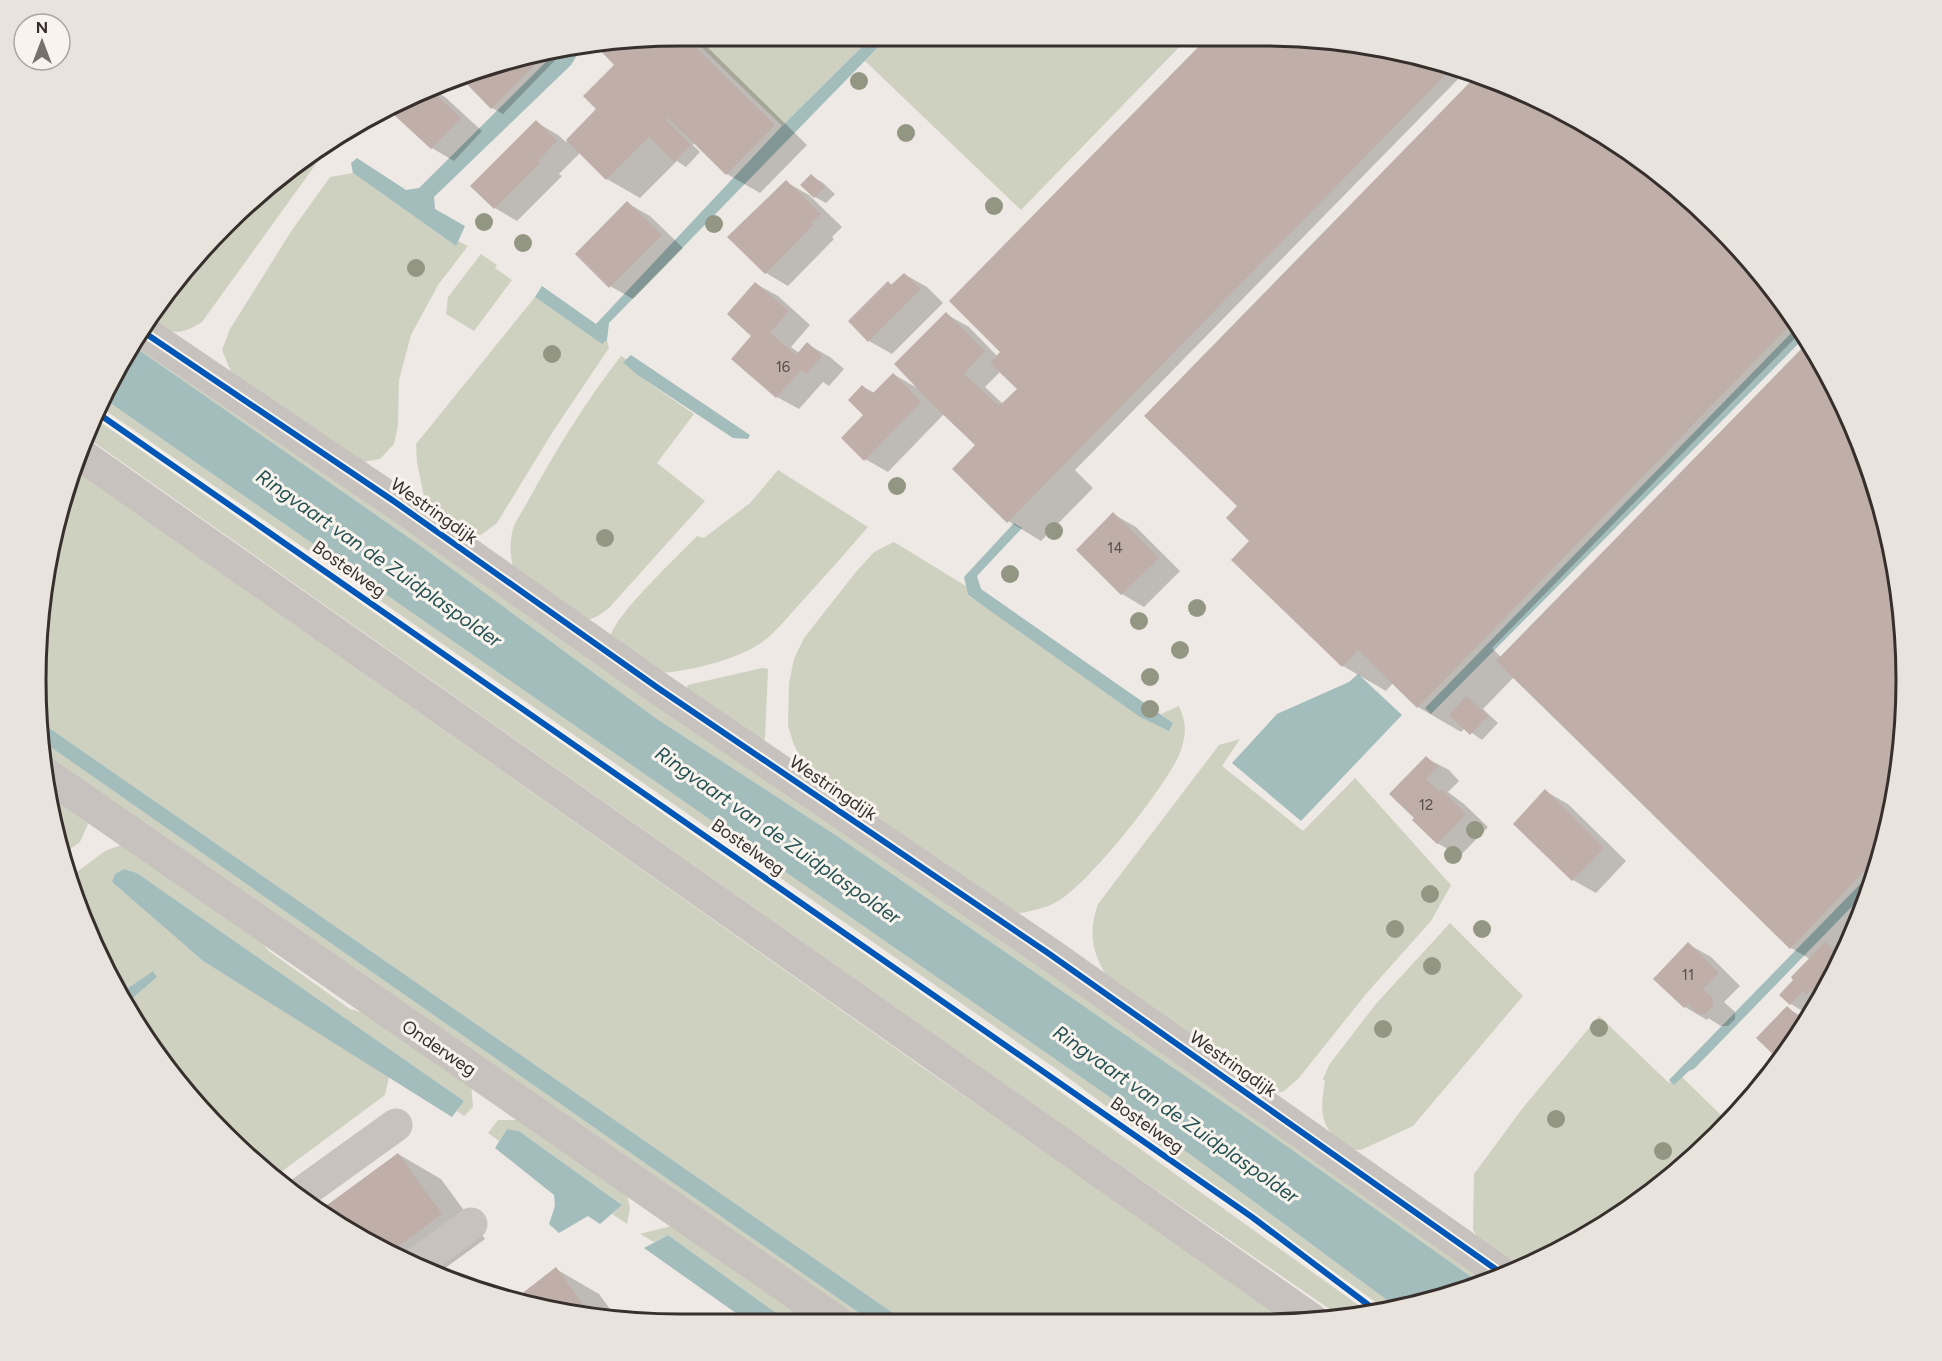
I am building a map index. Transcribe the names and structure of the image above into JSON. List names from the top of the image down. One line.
{"streets":{"street":["Westringdijk","Onderweg"],"cycle path":["Bostelweg"]},"water":["Ringvaart van de Zuidplaspolder"],"house_numbers":["16","14","12","11"],"north":"top"}
